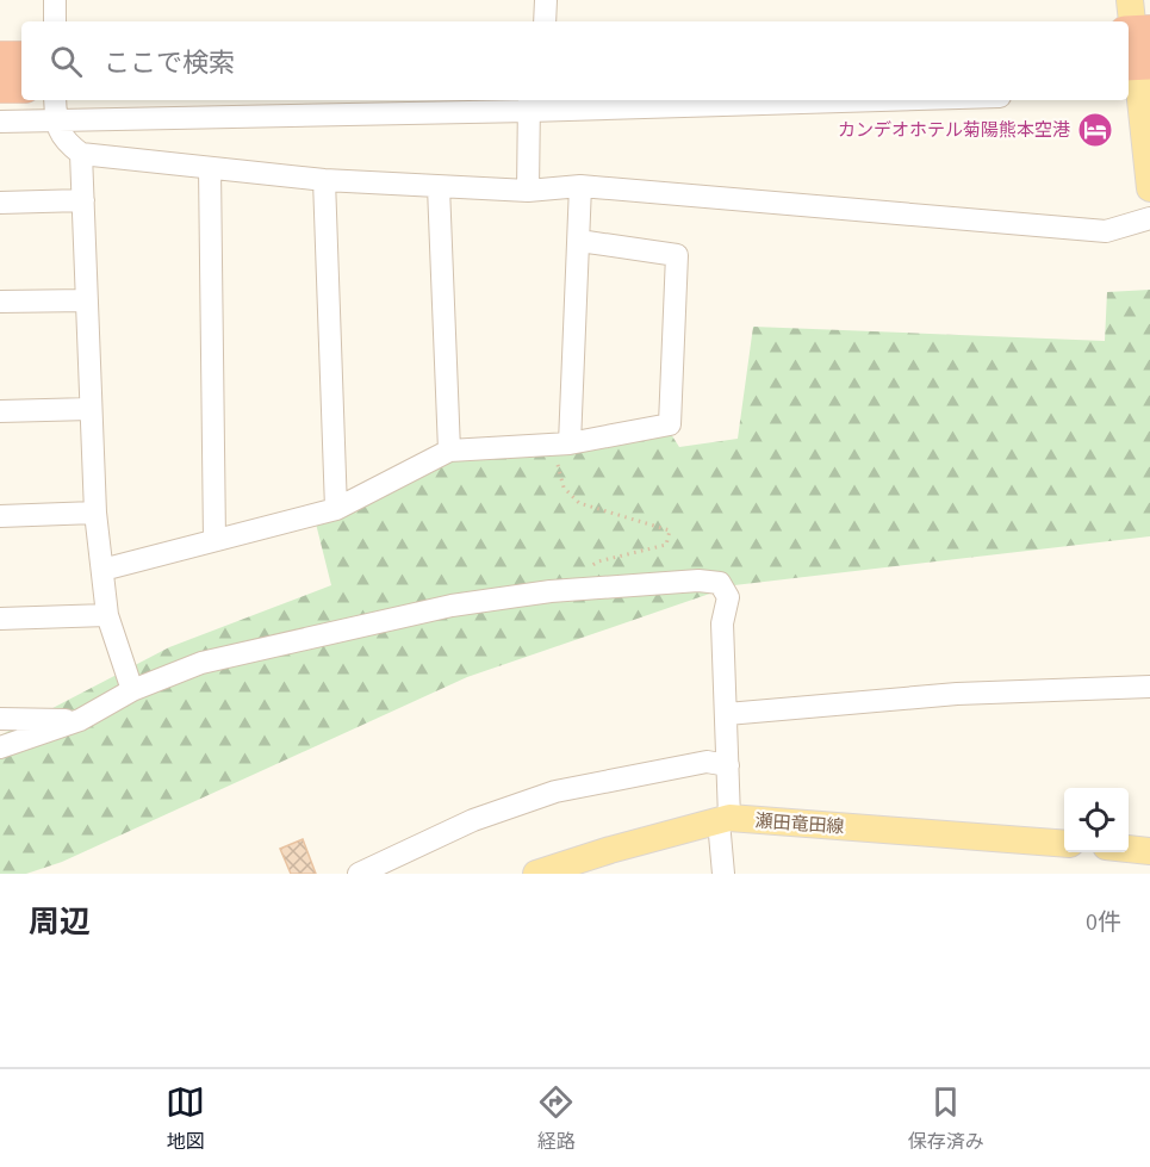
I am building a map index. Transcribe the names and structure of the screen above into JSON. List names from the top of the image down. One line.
{"streets":{"main road":["瀬田竜田線"]},"places":{"hotel":["カンデオホテル菊陽熊本空港"]},"page":{"search":"ここで検索","heading":["周辺","0件"],"nav":["地図","経路","保存済み"]}}
